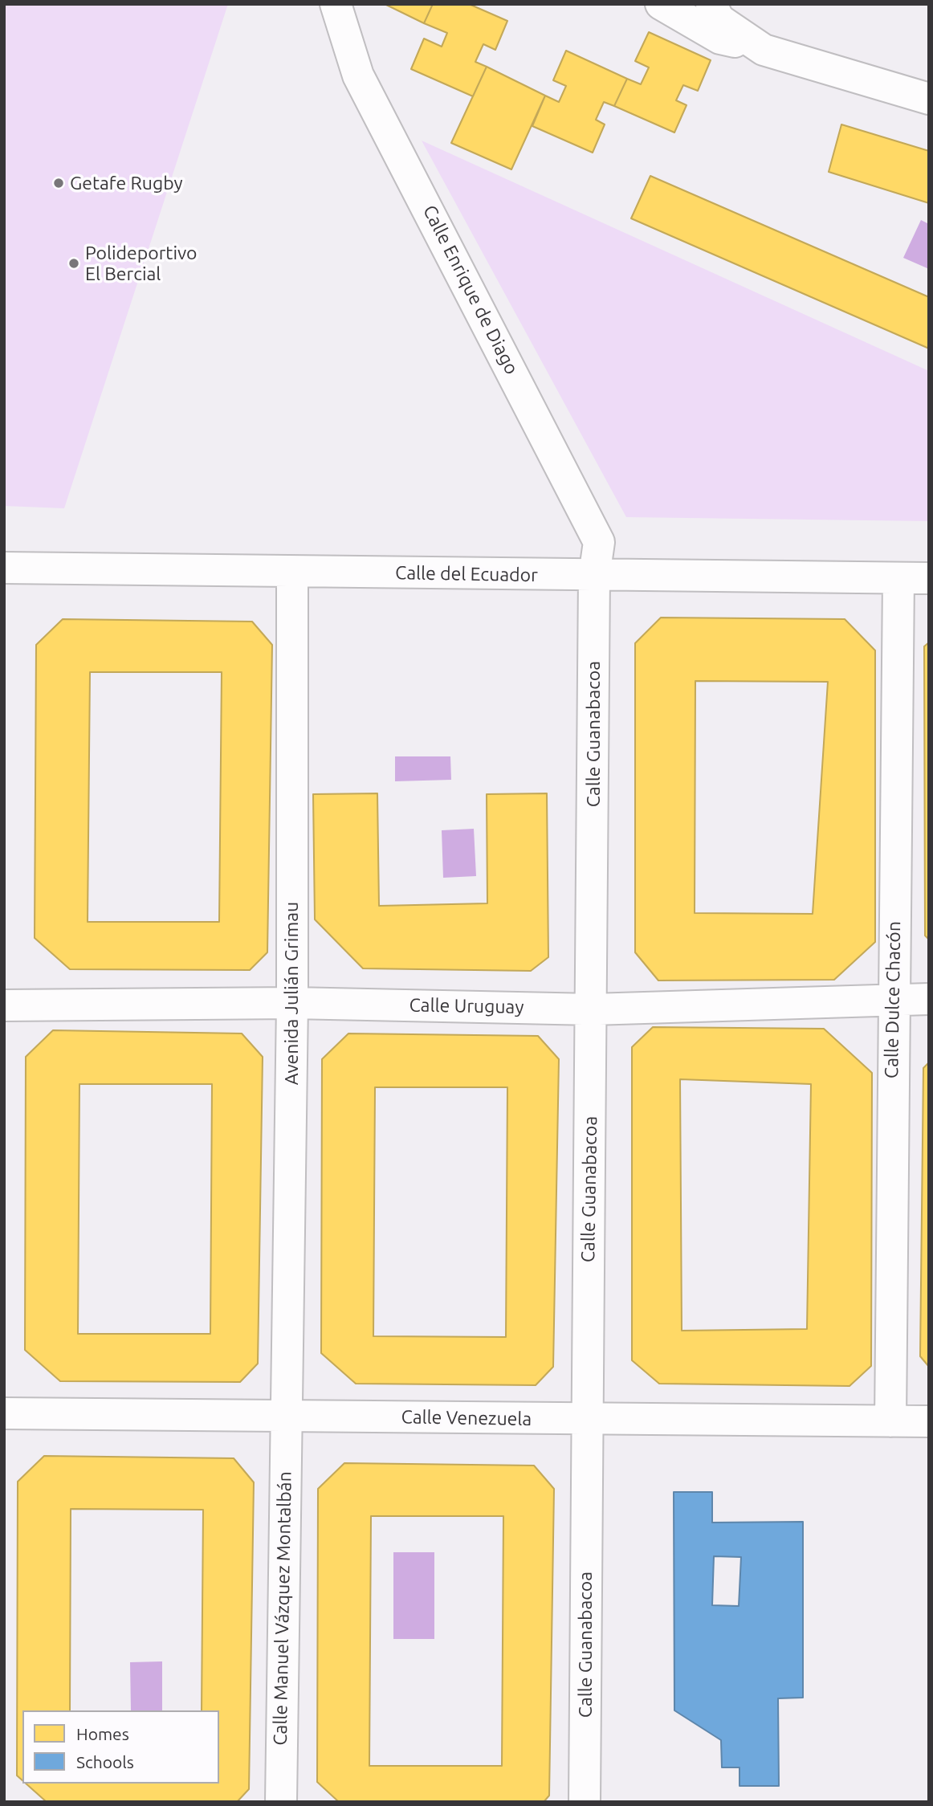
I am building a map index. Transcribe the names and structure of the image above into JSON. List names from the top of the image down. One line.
{"streets":{"street":["Calle Enrique de Diago","Calle del Ecuador","Calle Guanabacoa","Avenida Julián Grimau","Calle Dulce Chacón","Calle Uruguay","Calle Venezuela","Calle Manuel Vázquez Montalbán"]},"crossings":[["Calle Enrique de Diago","Calle del Ecuador"],["Calle Enrique de Diago","Calle Guanabacoa"],["Calle del Ecuador","Calle Guanabacoa"],["Calle del Ecuador","Avenida Julián Grimau"],["Calle del Ecuador","Calle Dulce Chacón"],["Calle Guanabacoa","Calle Uruguay"],["Calle Guanabacoa","Calle Venezuela"],["Avenida Julián Grimau","Calle Uruguay"],["Avenida Julián Grimau","Calle Venezuela"],["Avenida Julián Grimau","Calle Manuel Vázquez Montalbán"],["Calle Dulce Chacón","Calle Uruguay"],["Calle Dulce Chacón","Calle Venezuela"],["Calle Venezuela","Calle Manuel Vázquez Montalbán"]],"places":["Getafe Rugby","Polideportivo El Bercial"],"legend":["Homes","Schools"]}
